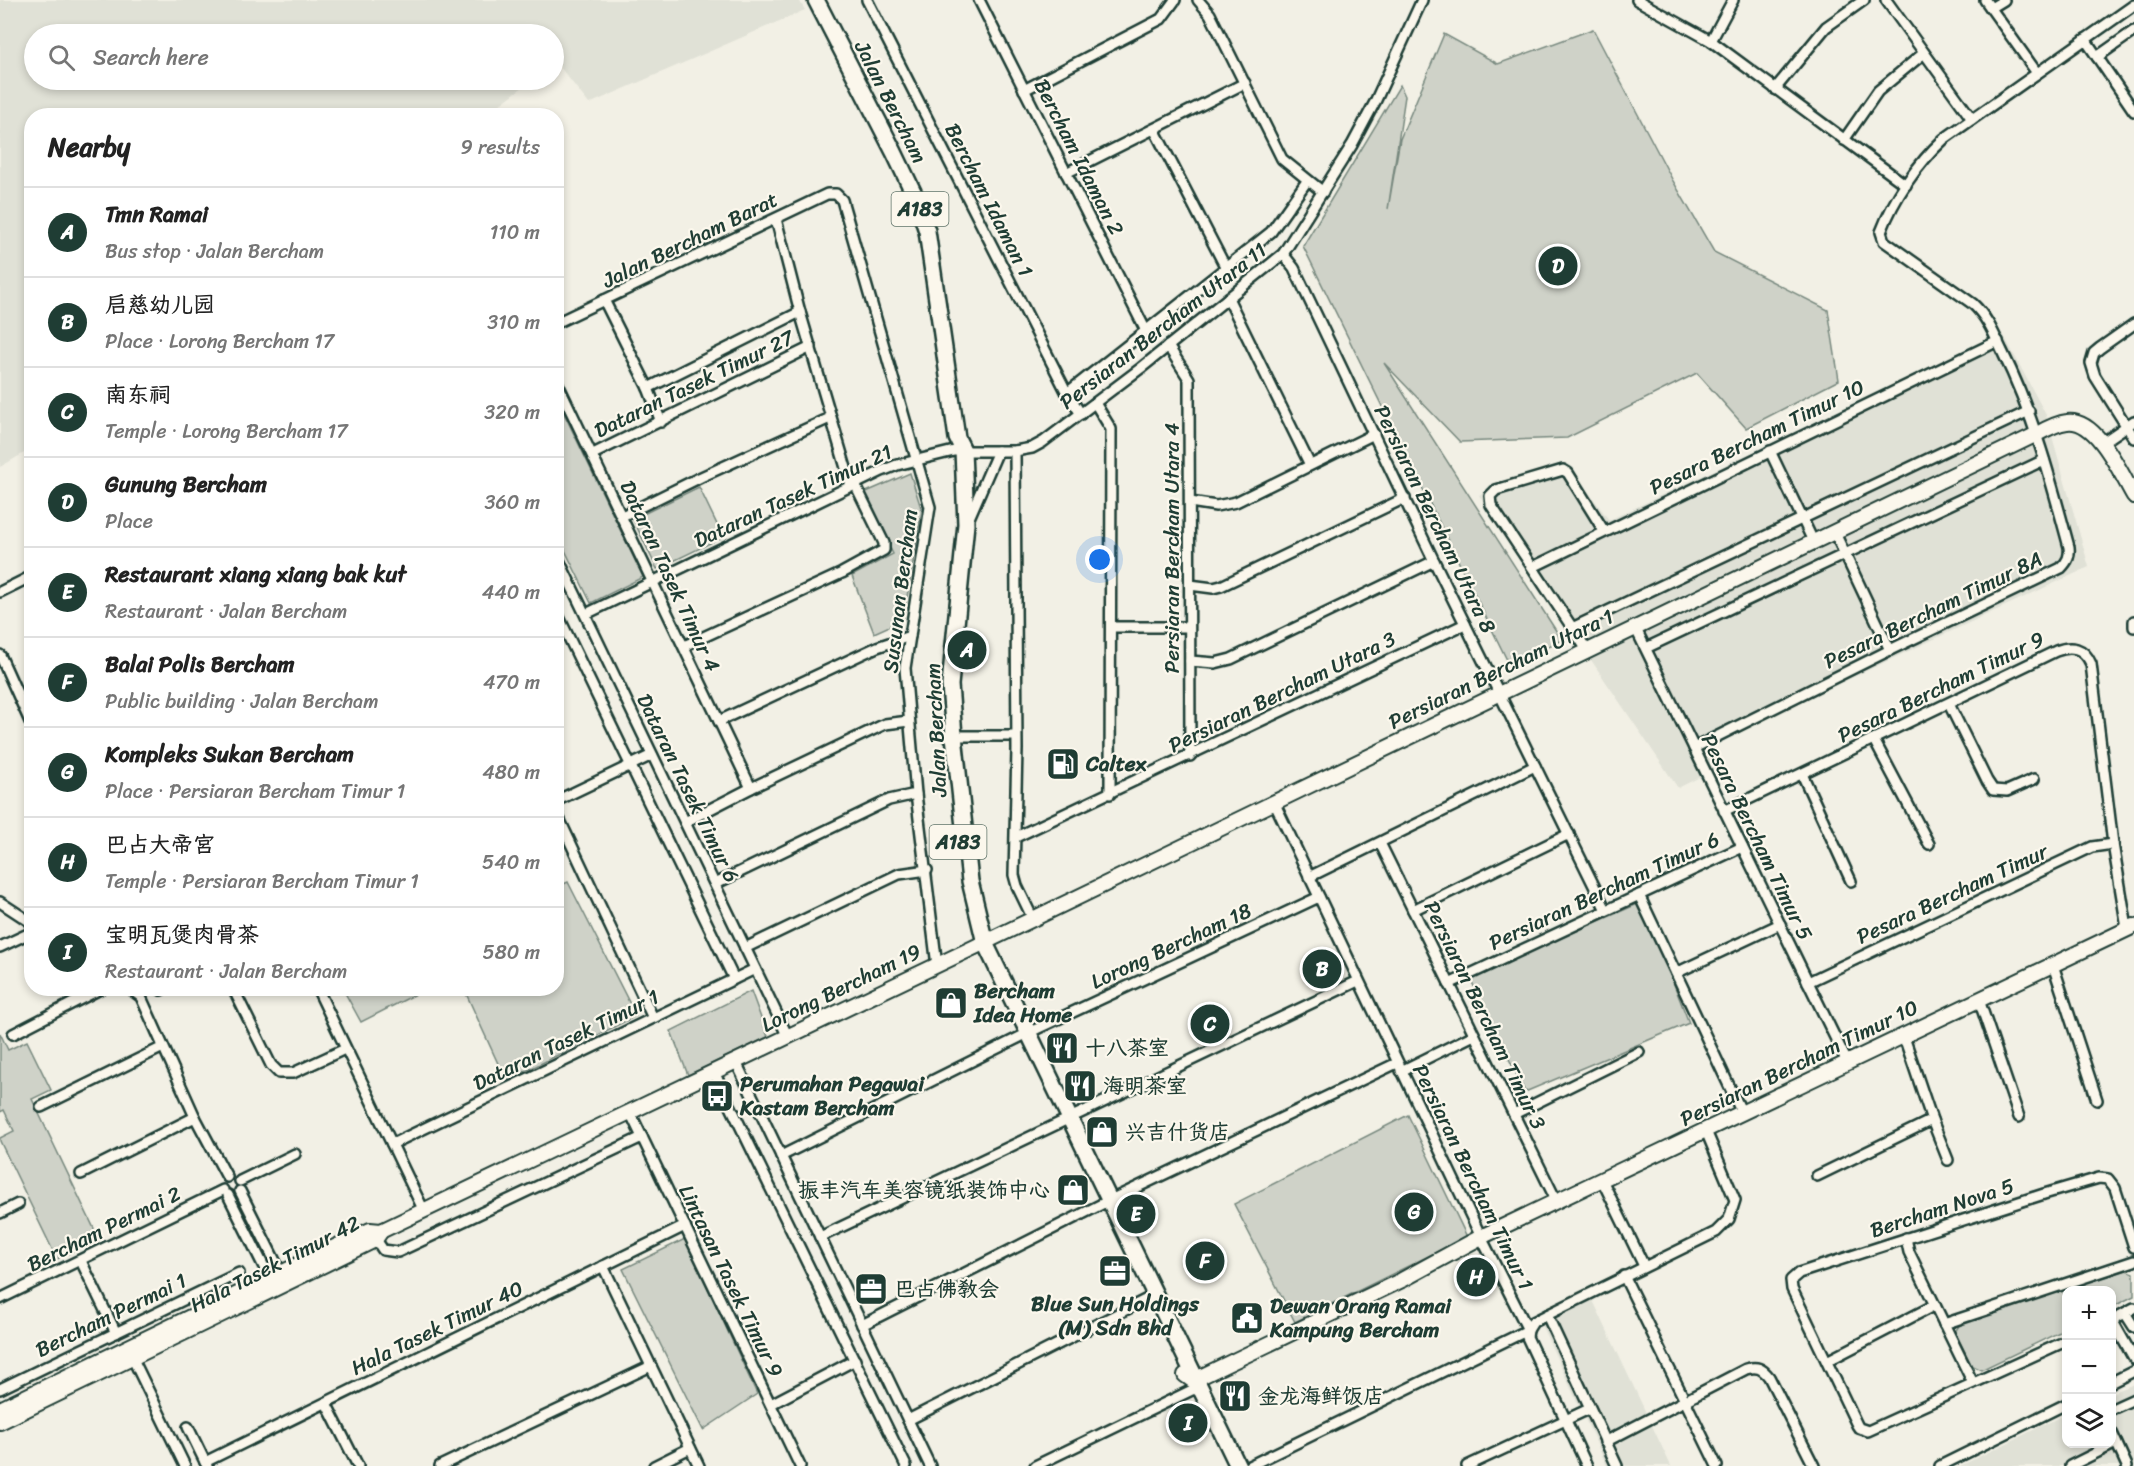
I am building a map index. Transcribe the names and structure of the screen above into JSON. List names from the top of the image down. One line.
{"streets":{"main road":["Jalan Bercham","A183"],"street":["Bercham Idaman 2","Bercham Idaman 1","Jalan Bercham Barat","Persiaran Bercham Utara 11","Dataran Tasek Timur 27","Pesara Bercham Timur 10","Dataran Tasek Timur 21","Persiaran Bercham Utara 8","Persiaran Bercham Utara 4","Dataran Tasek Timur 4","Susunan Bercham","Pesara Bercham Timur 8A","Persiaran Bercham Utara 1","Pesara Bercham Timur 9","Persiaran Bercham Utara 3","Dataran Tasek Timur 6","Pesara Bercham Timur 5","Persiaran Bercham Timur 6","Pesara Bercham Timur","Lorong Bercham 18","Lorong Bercham 19","Persiaran Bercham Timur 3","Dataran Tasek Timur 1","Persiaran Bercham Timur 10","Persiaran Bercham Timur 1","Bercham Nova 5","Bercham Permai 2","Hala Tasek Timur 42","Lintasan Tasek Timur 9","Bercham Permai 1","Hala Tasek Timur 40"]},"crossings":[["Jalan Bercham","Persiaran Bercham Utara 11"],["Jalan Bercham","Dataran Tasek Timur 21"],["Jalan Bercham","Persiaran Bercham Utara 1"],["Jalan Bercham","Lorong Bercham 18"],["Jalan Bercham","Lorong Bercham 19"],["Jalan Bercham","Persiaran Bercham Timur 10"],["Bercham Idaman 1","Persiaran Bercham Utara 11"],["Jalan Bercham Barat","Susunan Bercham"],["Persiaran Bercham Utara 11","Dataran Tasek Timur 21"],["Persiaran Bercham Utara 11","Persiaran Bercham Utara 8"],["Persiaran Bercham Utara 11","Persiaran Bercham Utara 4"],["Dataran Tasek Timur 27","Dataran Tasek Timur 4"],["Pesara Bercham Timur 10","Pesara Bercham Timur 8A"],["Dataran Tasek Timur 21","Dataran Tasek Timur 4"],["Dataran Tasek Timur 21","Susunan Bercham"],["Dataran Tasek Timur 21","Dataran Tasek Timur 6"],["Persiaran Bercham Utara 8","Persiaran Bercham Utara 1"],["Persiaran Bercham Utara 8","Persiaran Bercham Utara 3"],["Persiaran Bercham Utara 8","Persiaran Bercham Timur 6"],["Persiaran Bercham Utara 4","Persiaran Bercham Utara 3"],["Susunan Bercham","Lorong Bercham 19"],["Pesara Bercham Timur 8A","Persiaran Bercham Utara 1"],["Pesara Bercham Timur 8A","Pesara Bercham Timur 5"],["Persiaran Bercham Utara 1","Pesara Bercham Timur 5"],["Persiaran Bercham Utara 1","Lorong Bercham 19"],["Persiaran Bercham Utara 1","Persiaran Bercham Timur 1"],["Pesara Bercham Timur 9","Pesara Bercham Timur 5"],["Pesara Bercham Timur 9","Pesara Bercham Timur"],["Pesara Bercham Timur 9","Persiaran Bercham Timur 10"],["Dataran Tasek Timur 6","Lorong Bercham 19"],["Dataran Tasek Timur 6","Dataran Tasek Timur 1"],["Pesara Bercham Timur 5","Persiaran Bercham Timur 6"],["Pesara Bercham Timur 5","Pesara Bercham Timur"],["Pesara Bercham Timur 5","Persiaran Bercham Timur 10"],["Persiaran Bercham Timur 6","Persiaran Bercham Timur 3"],["Lorong Bercham 18","Persiaran Bercham Timur 1"],["Lorong Bercham 19","Hala Tasek Timur 42"],["Lorong Bercham 19","Lintasan Tasek Timur 9"],["Persiaran Bercham Timur 3","Persiaran Bercham Timur 10"],["Persiaran Bercham Timur 10","Persiaran Bercham Timur 1"],["Hala Tasek Timur 42","Lintasan Tasek Timur 9"],["Lintasan Tasek Timur 9","Hala Tasek Timur 40"]],"places":{"fuel station":["Caltex"],"shop":["Bercham Idea Home","兴吉什货店","振丰汽车美容镜纸装饰中心"],"restaurant":["十八茶室","海明茶室","金龙海鲜饭店"],"bus stop":["Perumahan Pegawai Kastam Bercham"],"office":["Blue Sun Holdings (M) Sdn Bhd","巴占佛教会"],"public building":["Dewan Orang Ramai Kampung Bercham"]},"page":{"search":"Search here","heading":["Nearby","9 results"],"list":[{"mark":"A","name":"Tmn Ramai","note":"Bus stop · Jalan Bercham","value":"110 m"},{"mark":"B","name":"启慈幼儿园","note":"Place · Lorong Bercham 17","value":"310 m"},{"mark":"C","name":"南东祠","note":"Temple · Lorong Bercham 17","value":"320 m"},{"mark":"D","name":"Gunung Bercham","note":"Place","value":"360 m"},{"mark":"E","name":"Restaurant xiang xiang bak kut","note":"Restaurant · Jalan Bercham","value":"440 m"},{"mark":"F","name":"Balai Polis Bercham","note":"Public building · Jalan Bercham","value":"470 m"},{"mark":"G","name":"Kompleks Sukan Bercham","note":"Place · Persiaran Bercham Timur 1","value":"480 m"},{"mark":"H","name":"巴占大帝宫","note":"Temple · Persiaran Bercham Timur 1","value":"540 m"},{"mark":"I","name":"宝明瓦煲肉骨茶","note":"Restaurant · Jalan Bercham","value":"580 m"}],"pins":["D","A","B","C","G","E","F","H","I"],"map_buttons":["+","−"]}}
